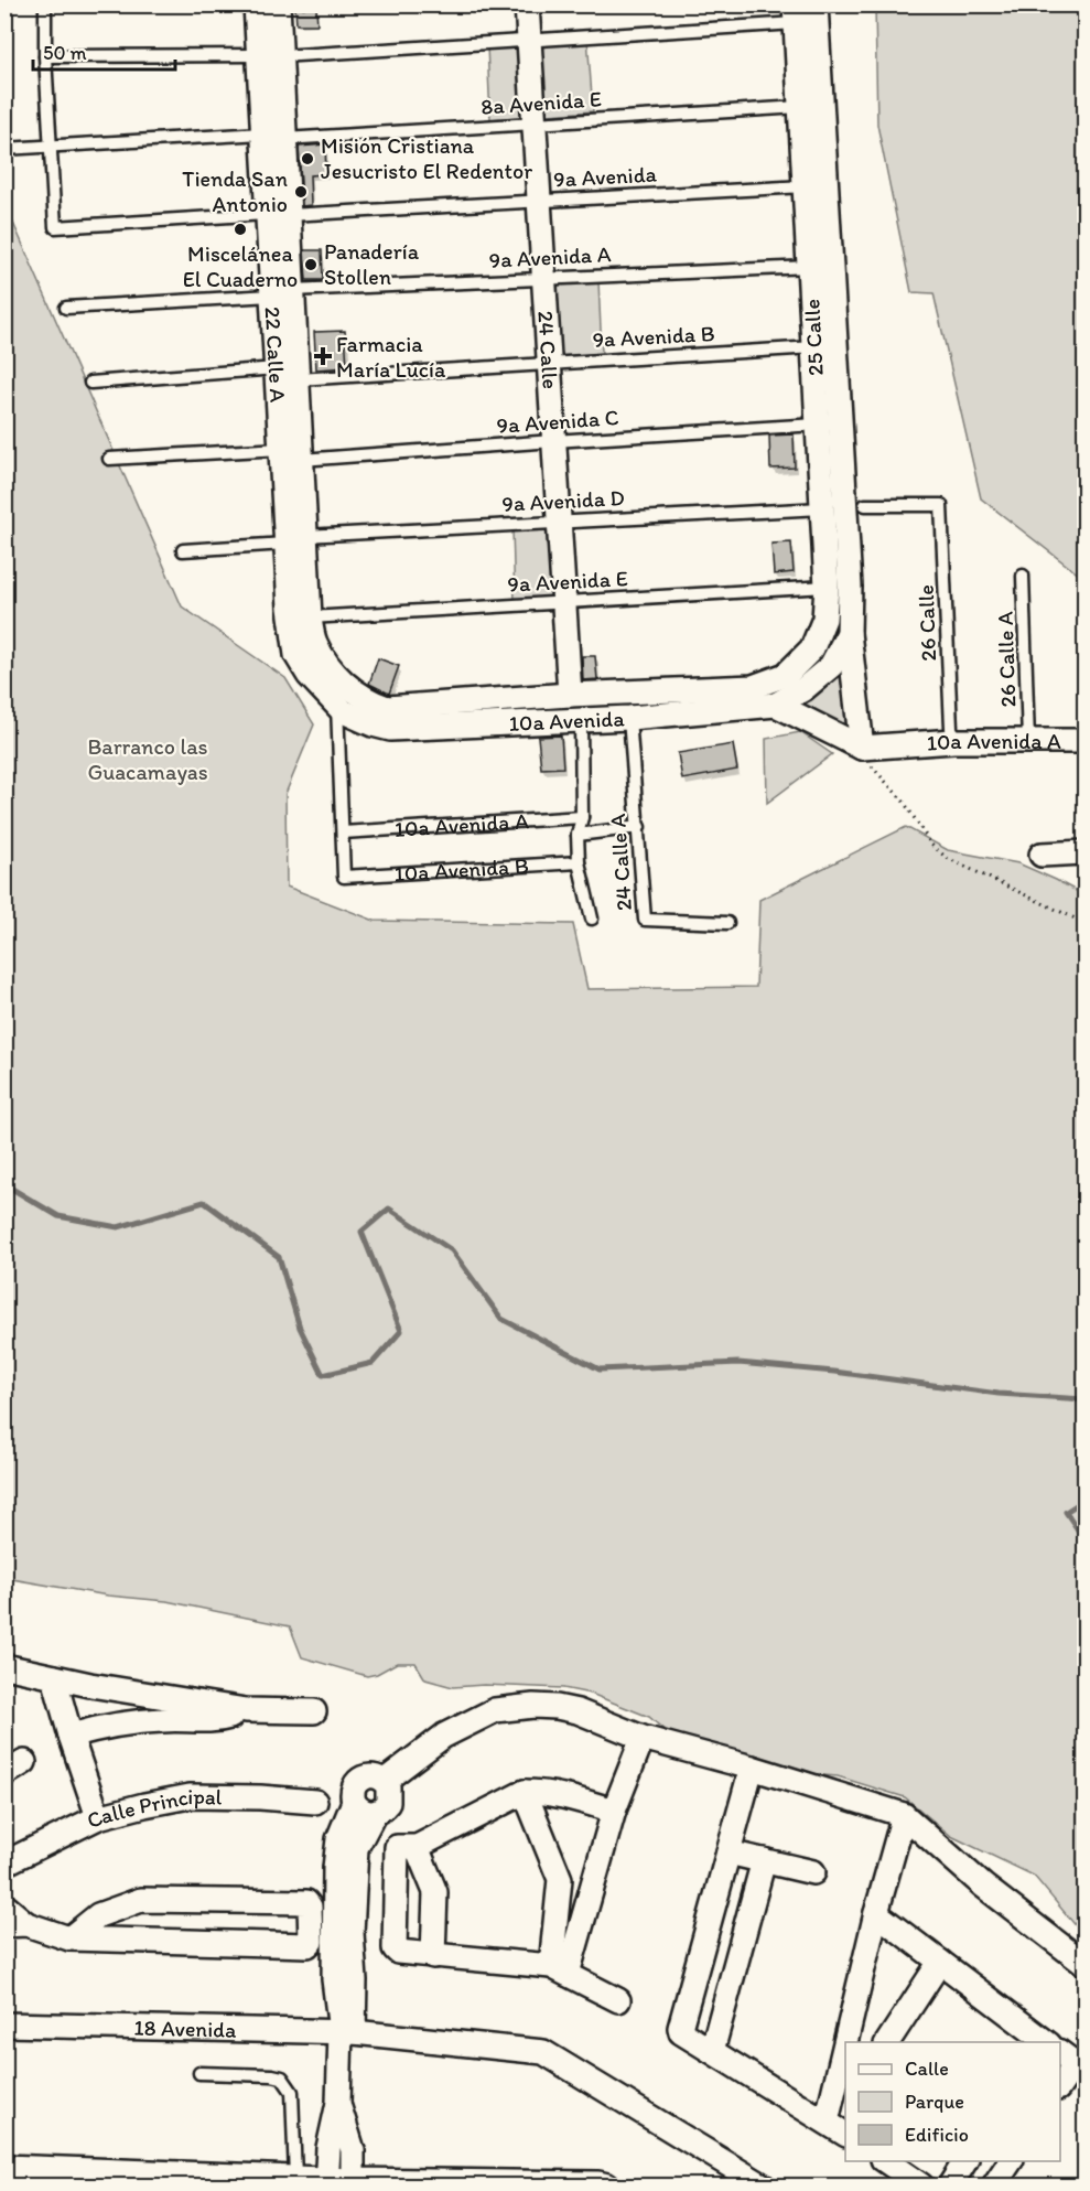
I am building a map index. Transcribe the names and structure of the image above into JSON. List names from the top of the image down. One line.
{"streets":{"street":["25 Calle","24 Calle","22 Calle A","10a Avenida","10a Avenida A","Calle Principal","18 Avenida"],"lane":["8a Avenida E","9a Avenida","9a Avenida A","9a Avenida B","9a Avenida C","9a Avenida D","9a Avenida E","26 Calle","26 Calle A","24 Calle A","10a Avenida B"]},"crossings":[["8a Avenida E","9a Avenida"],["8a Avenida E","25 Calle"],["8a Avenida E","24 Calle"],["8a Avenida E","22 Calle A"],["9a Avenida","25 Calle"],["9a Avenida","24 Calle"],["9a Avenida","22 Calle A"],["9a Avenida A","25 Calle"],["9a Avenida A","24 Calle"],["9a Avenida A","22 Calle A"],["9a Avenida B","25 Calle"],["9a Avenida B","24 Calle"],["9a Avenida B","22 Calle A"],["25 Calle","9a Avenida C"],["25 Calle","9a Avenida D"],["25 Calle","9a Avenida E"],["25 Calle","10a Avenida"],["25 Calle","10a Avenida A"],["24 Calle","9a Avenida C"],["24 Calle","9a Avenida D"],["24 Calle","9a Avenida E"],["24 Calle","10a Avenida"],["22 Calle A","9a Avenida C"],["22 Calle A","9a Avenida D"],["22 Calle A","9a Avenida E"],["22 Calle A","10a Avenida"],["26 Calle","10a Avenida A"],["26 Calle A","10a Avenida A"],["10a Avenida","24 Calle A"],["10a Avenida A","10a Avenida B"]],"parks":["Barranco las Guacamayas"],"places":{"other":["Misión Cristiana Jesucristo El Redentor","Tienda San Antonio","Miscelánea El Cuaderno","Panadería Stollen"],"health":["Farmacia María Lucía"]},"legend":["Calle","Parque","Edificio"],"scale_bar":"50 m"}
